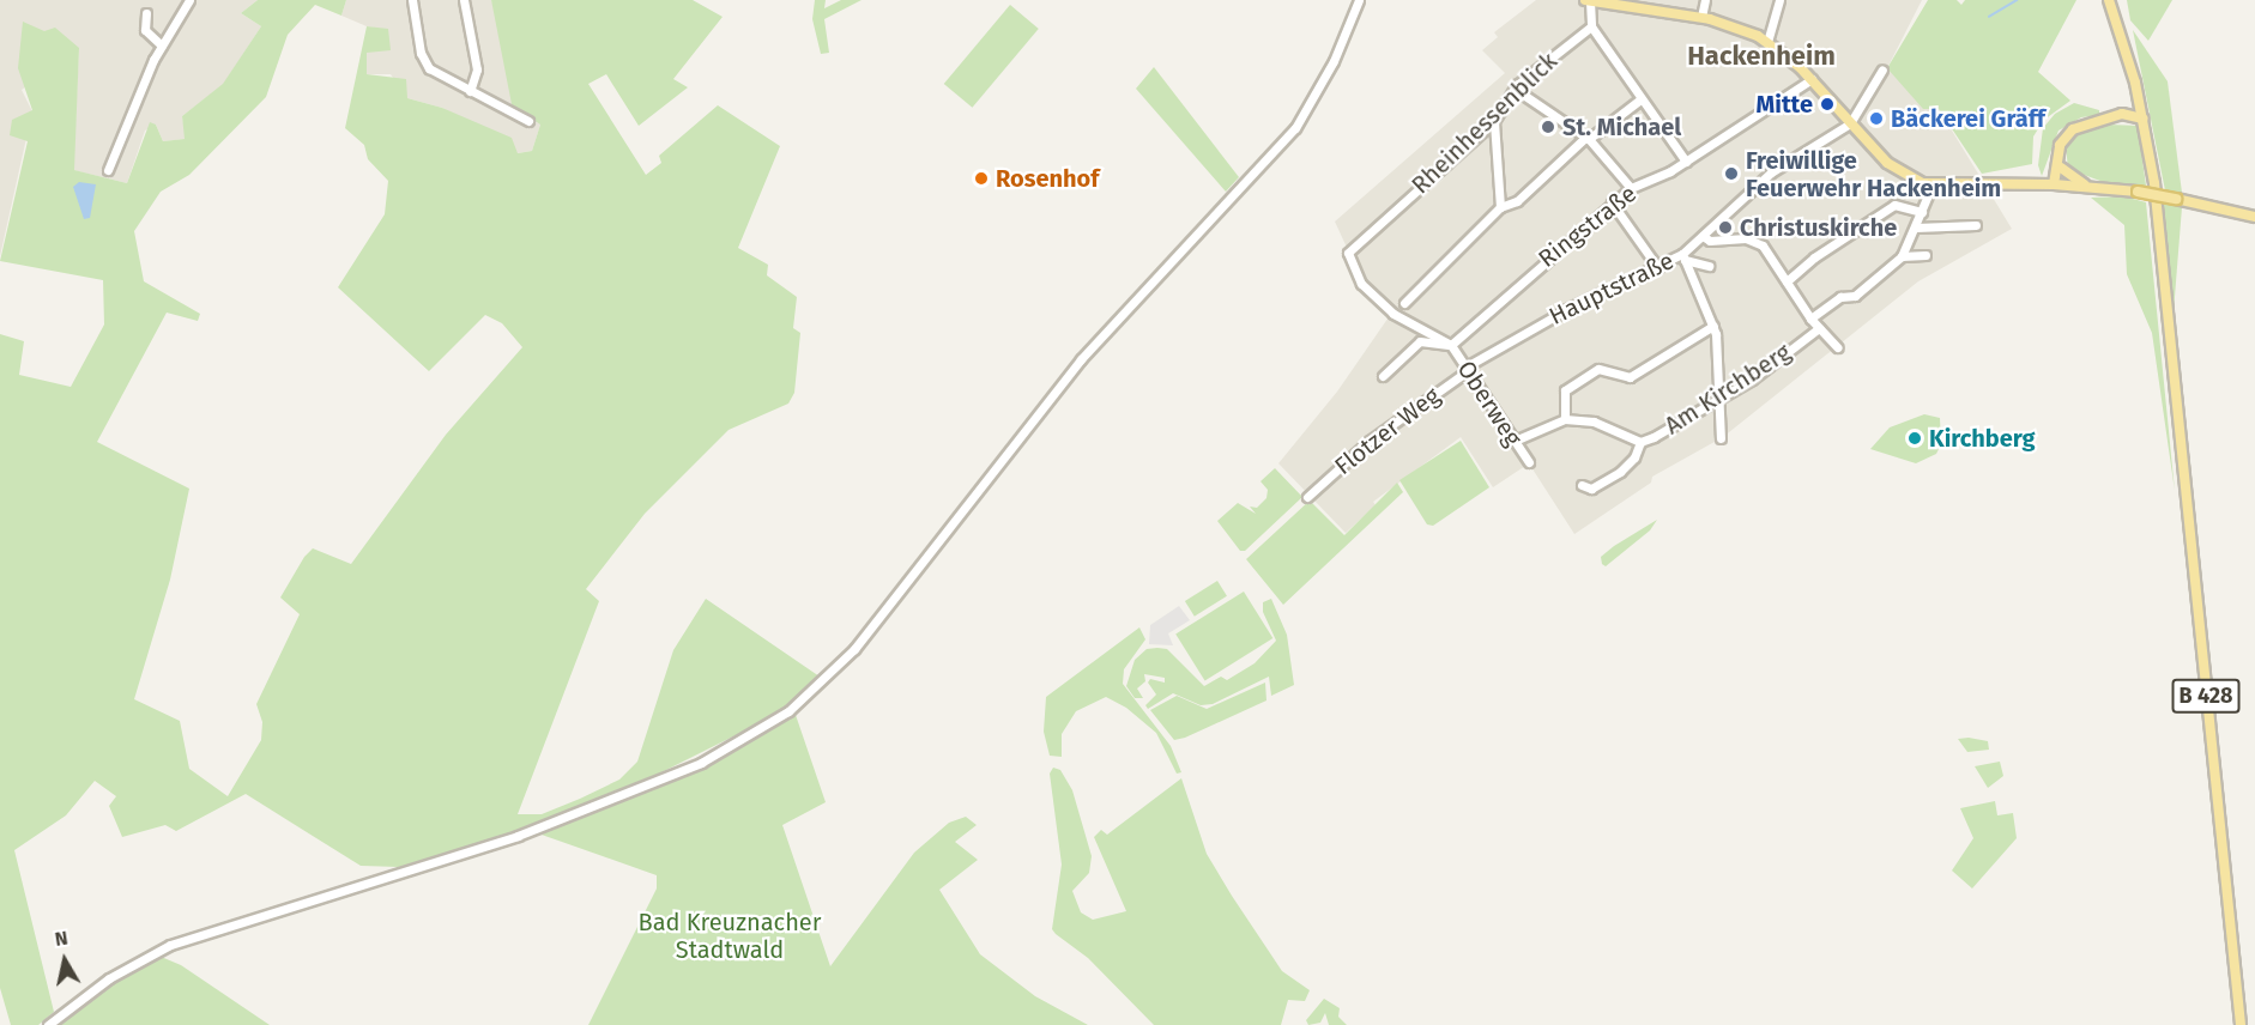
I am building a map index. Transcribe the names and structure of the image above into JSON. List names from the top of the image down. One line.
{"streets":{"main road":["B 428"],"street":["Rheinhessenblick","Ringstraße","Hauptstraße","Am Kirchberg","Oberweg","Flotzer Weg"]},"crossings":[["Rheinhessenblick","Oberweg"],["Ringstraße","Oberweg"],["Hauptstraße","Oberweg"],["Hauptstraße","Flotzer Weg"],["Oberweg","Flotzer Weg"]],"districts":["Hackenheim"],"parks":["Bad Kreuznacher Stadtwald"],"places":["Mitte","Bäckerei Gräff","St. Michael","Freiwillige Feuerwehr Hackenheim","Rosenhof","Christuskirche","Kirchberg"],"north":"top"}
